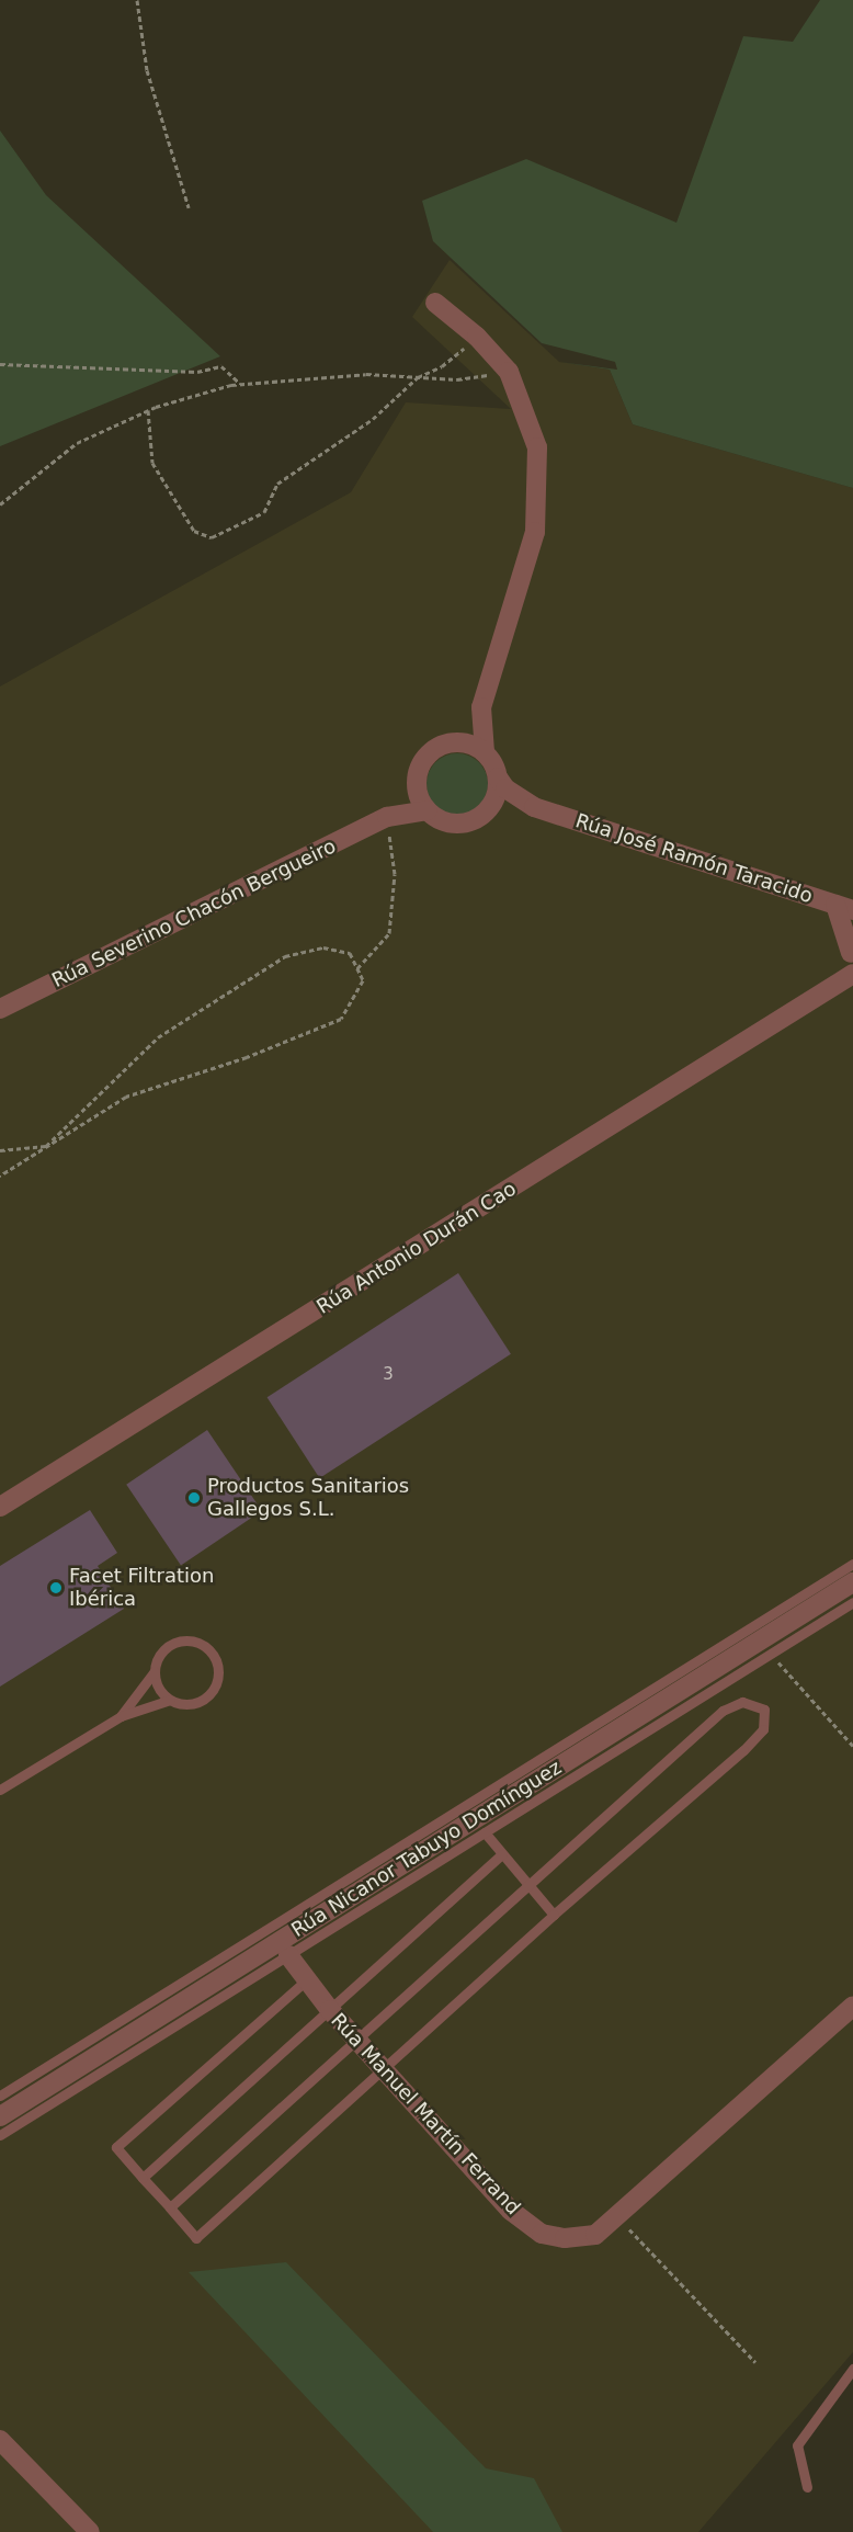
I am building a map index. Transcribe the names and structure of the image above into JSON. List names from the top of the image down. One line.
{"streets":{"street":["Rúa José Ramón Taracido","Rúa Severino Chacón Bergueiro","Rúa Antonio Durán Cao","Rúa Nicanor Tabuyo Domínguez","Rúa Manuel Martín Ferrand"]},"crossings":[["Rúa José Ramón Taracido","Rúa Severino Chacón Bergueiro"],["Rúa José Ramón Taracido","Rúa Antonio Durán Cao"],["Rúa Nicanor Tabuyo Domínguez","Rúa Manuel Martín Ferrand"]],"places":["Productos Sanitarios Gallegos S.L.","Facet Filtration Ibérica"],"house_numbers":["3"]}
